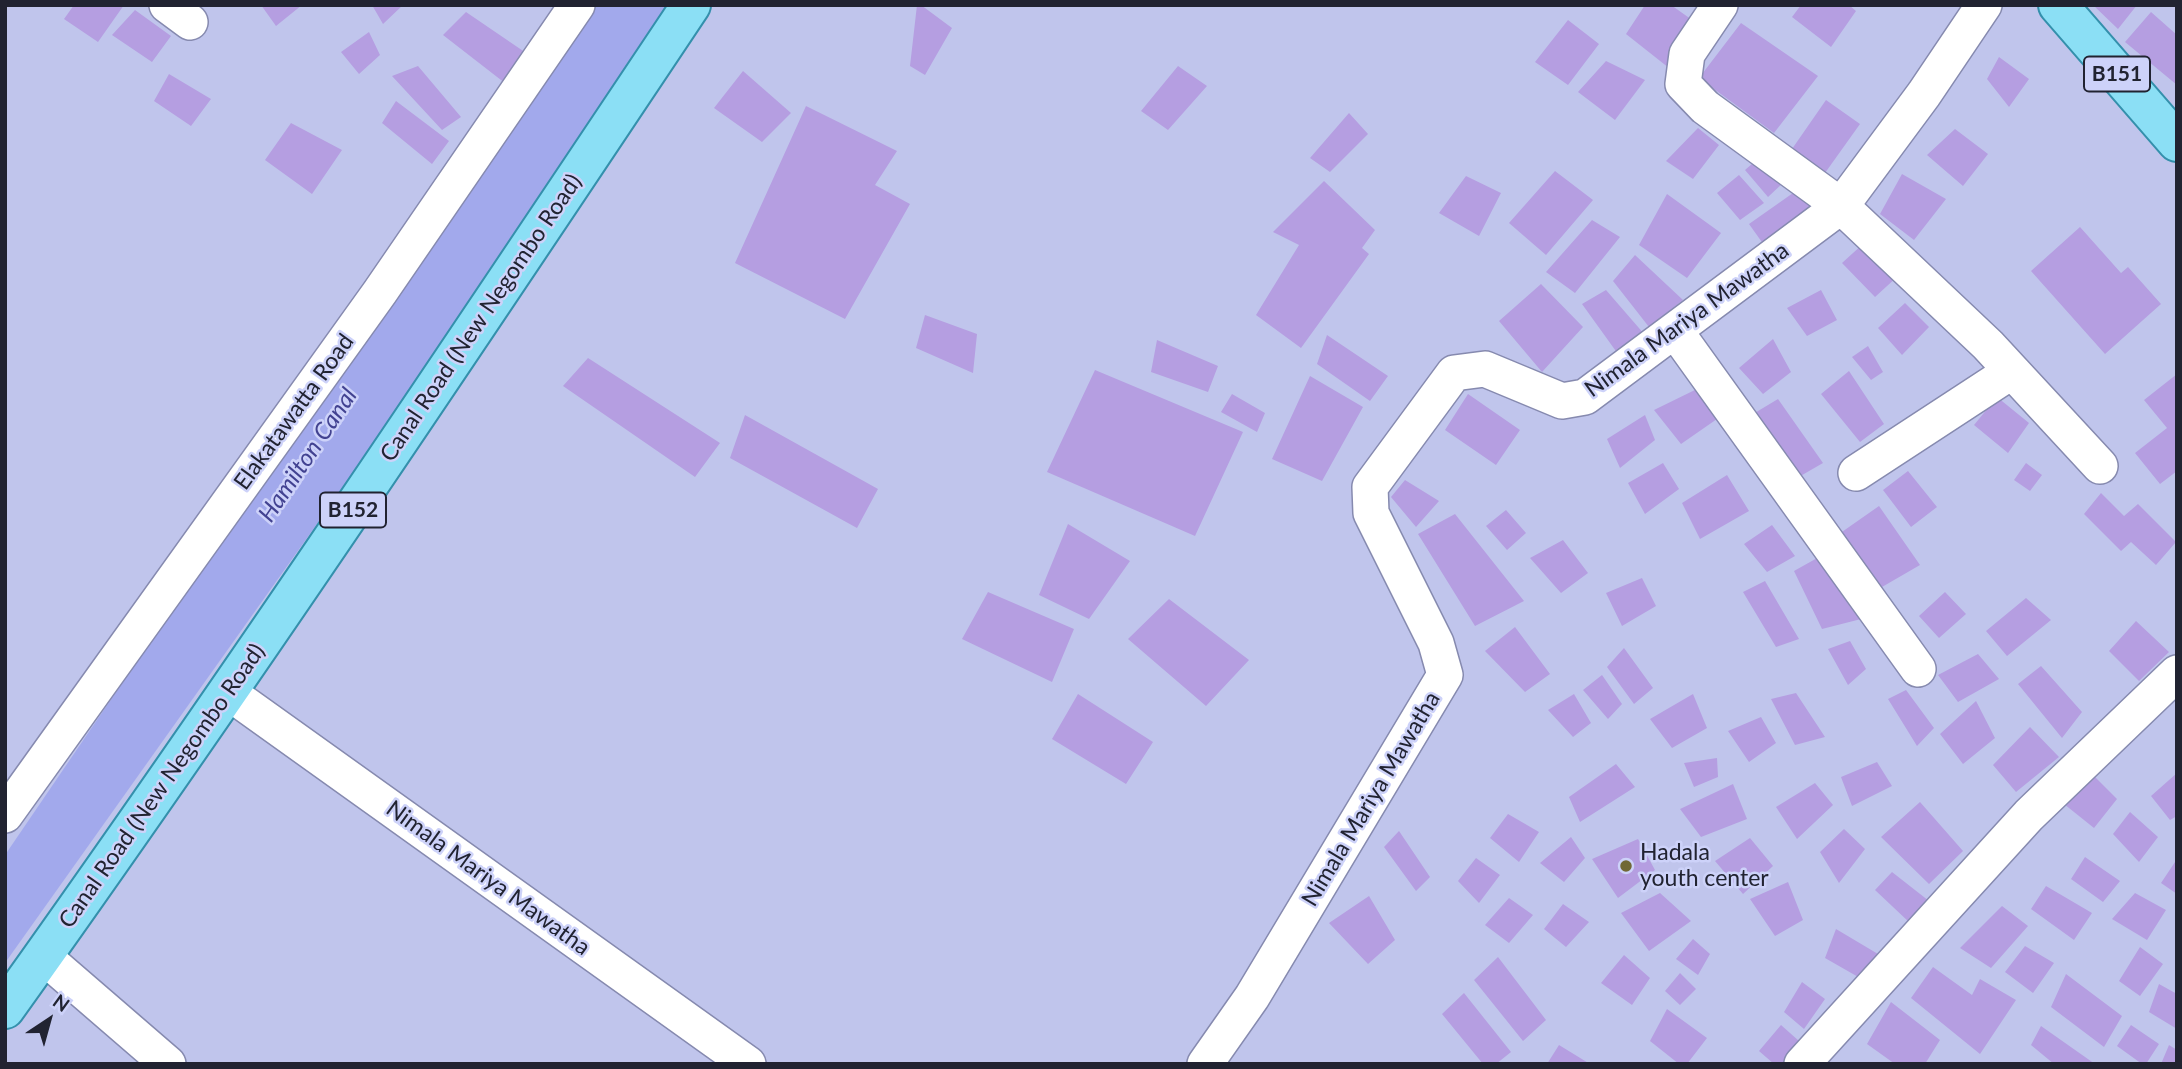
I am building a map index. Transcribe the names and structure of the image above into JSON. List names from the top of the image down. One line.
{"streets":{"main road":["B151","Canal Road (New Negombo Road)","B152"],"street":["Nimala Mariya Mawatha","Elakatawatta Road"]},"crossings":[["Canal Road (New Negombo Road)","Nimala Mariya Mawatha"]],"water":["Hamilton Canal"],"places":["Hadala youth center"],"north":"top right"}
